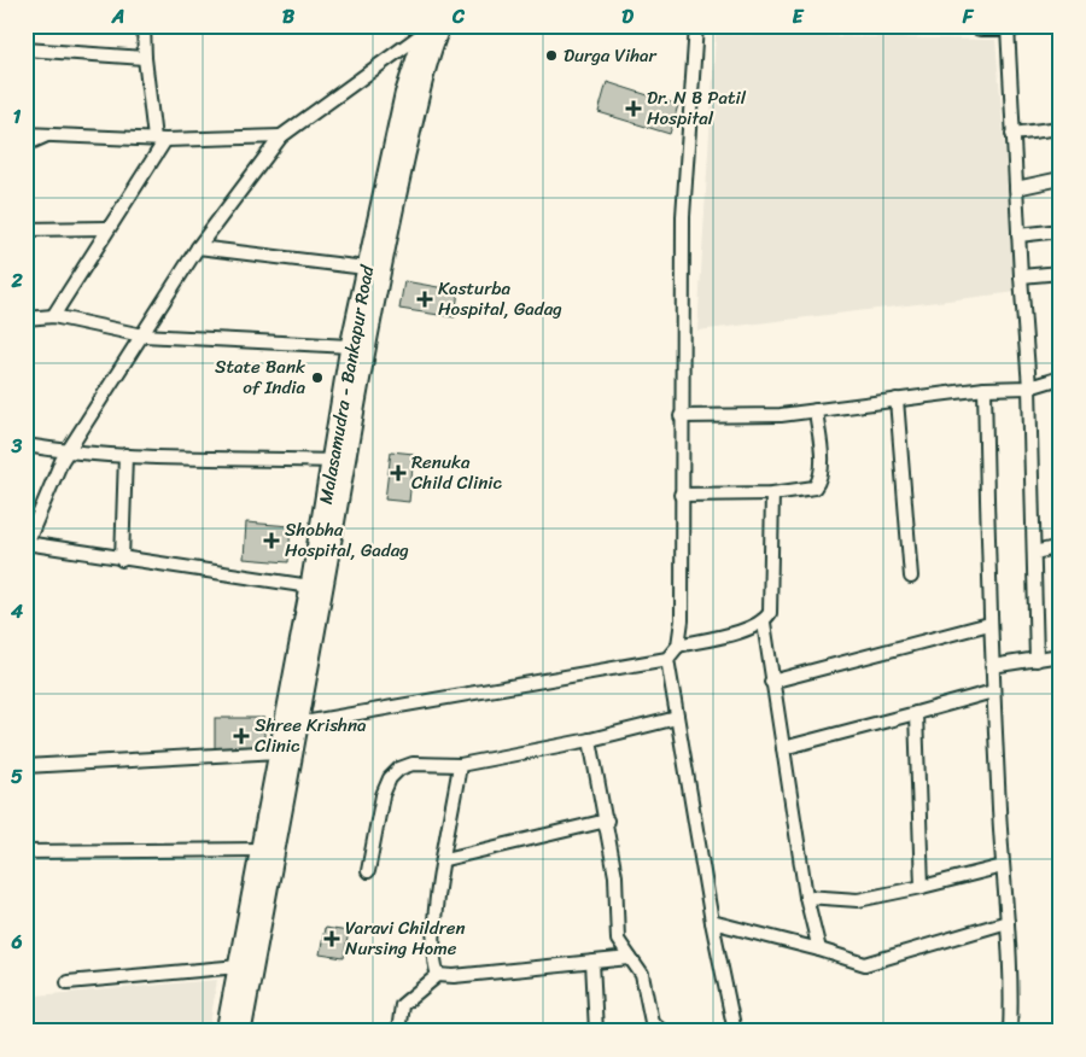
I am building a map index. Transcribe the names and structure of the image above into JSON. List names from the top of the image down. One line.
{"streets":{"main road":["Malasamudra - Bankapur Road"]},"places":{"other":["Durga Vihar","State Bank of India"],"health":["Dr. N B Patil Hospital","Kasturba Hospital, Gadag","Renuka Child Clinic","Shobha Hospital, Gadag","Shree Krishna Clinic","Varavi Children Nursing Home"]},"grid":{"columns":["A","B","C","D","E","F"],"rows":["1","2","3","4","5","6"]}}
